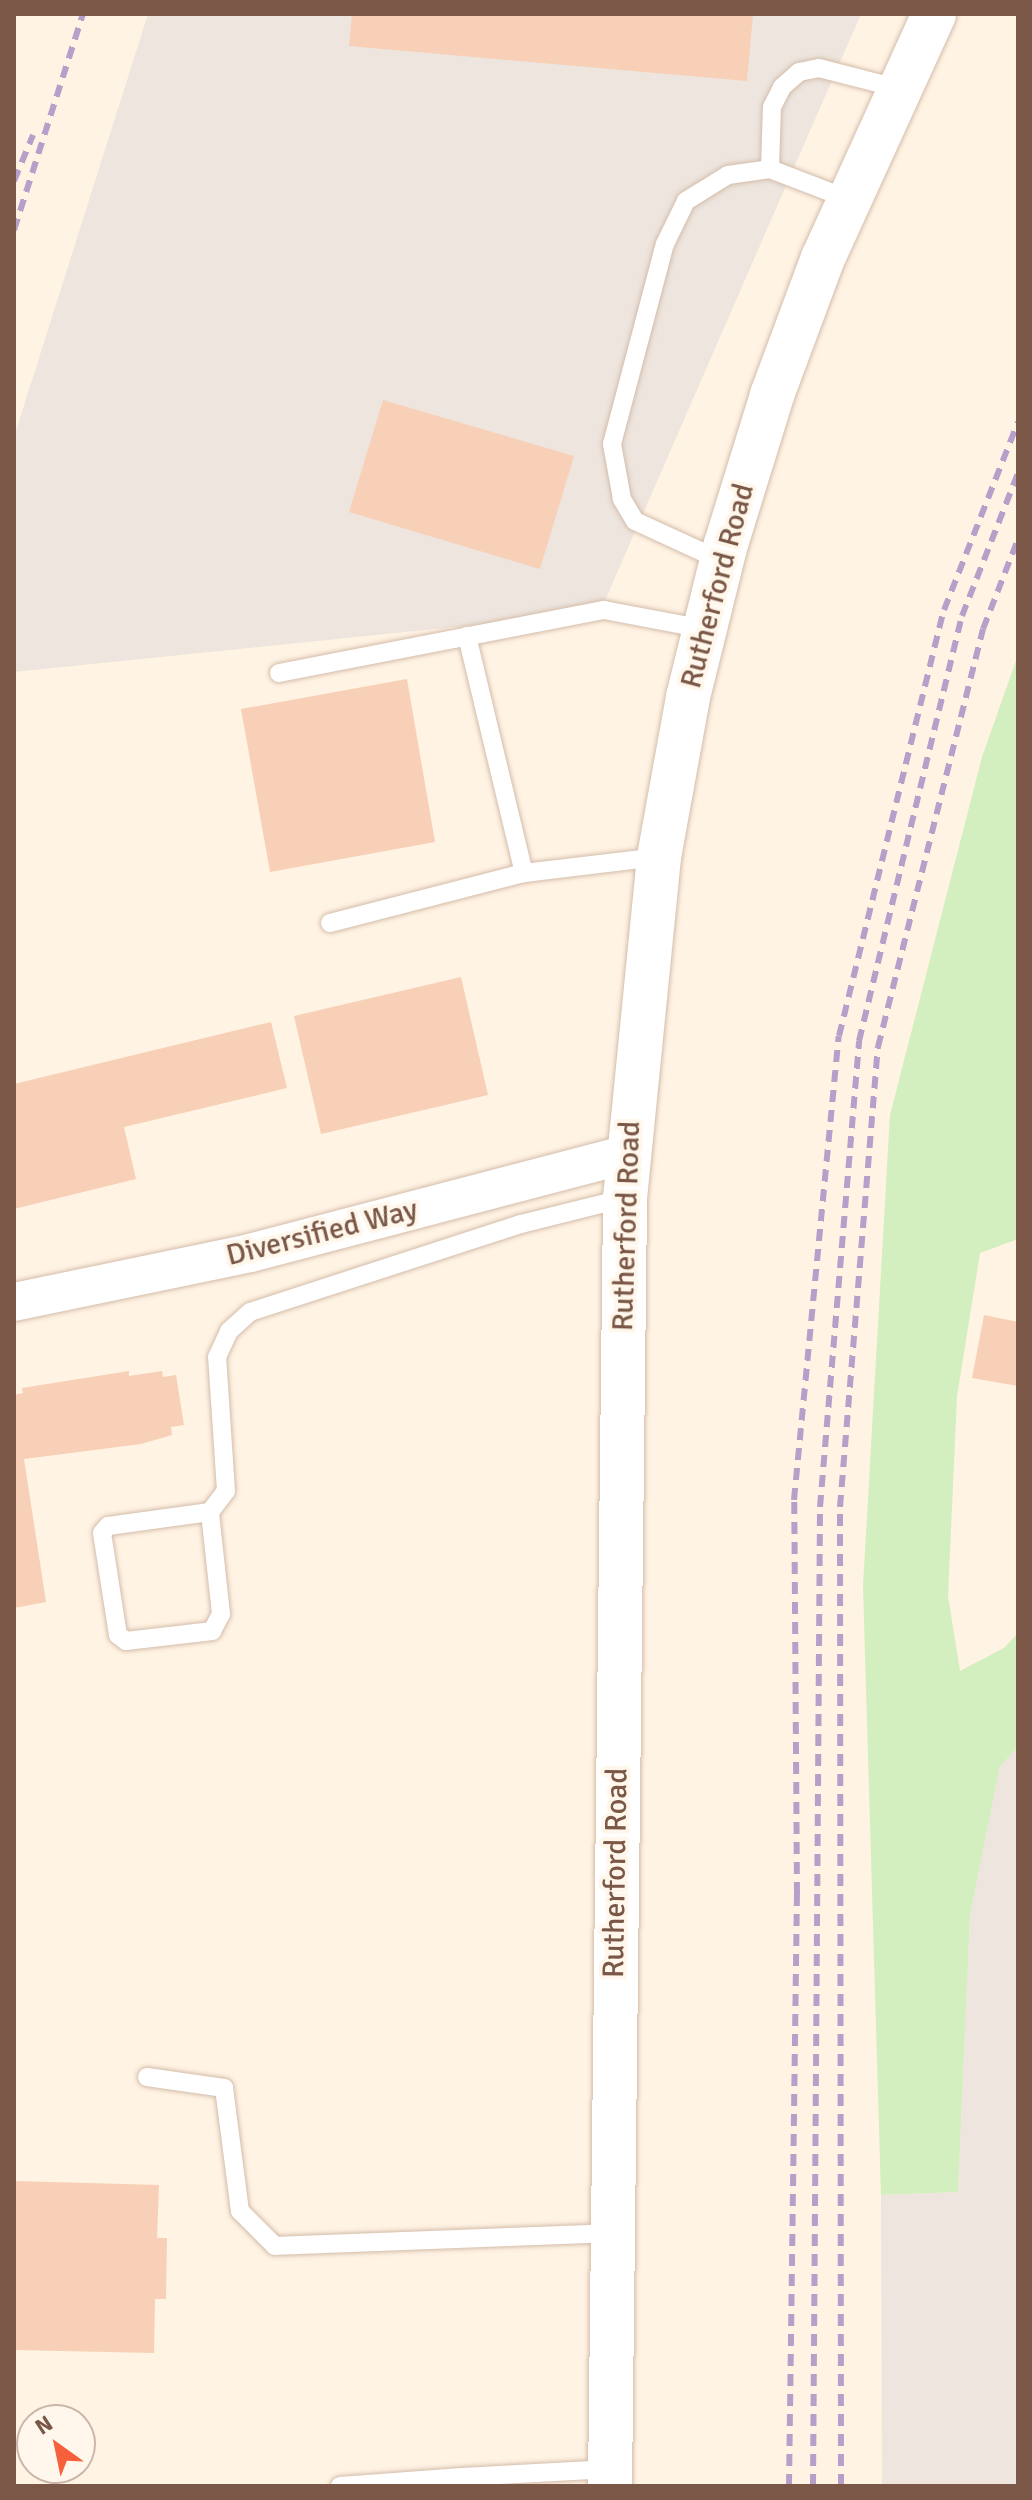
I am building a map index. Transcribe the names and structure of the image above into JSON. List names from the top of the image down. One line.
{"streets":{"street":["Rutherford Road","Diversified Way"]},"crossings":[["Rutherford Road","Diversified Way"]],"north":"top left"}
